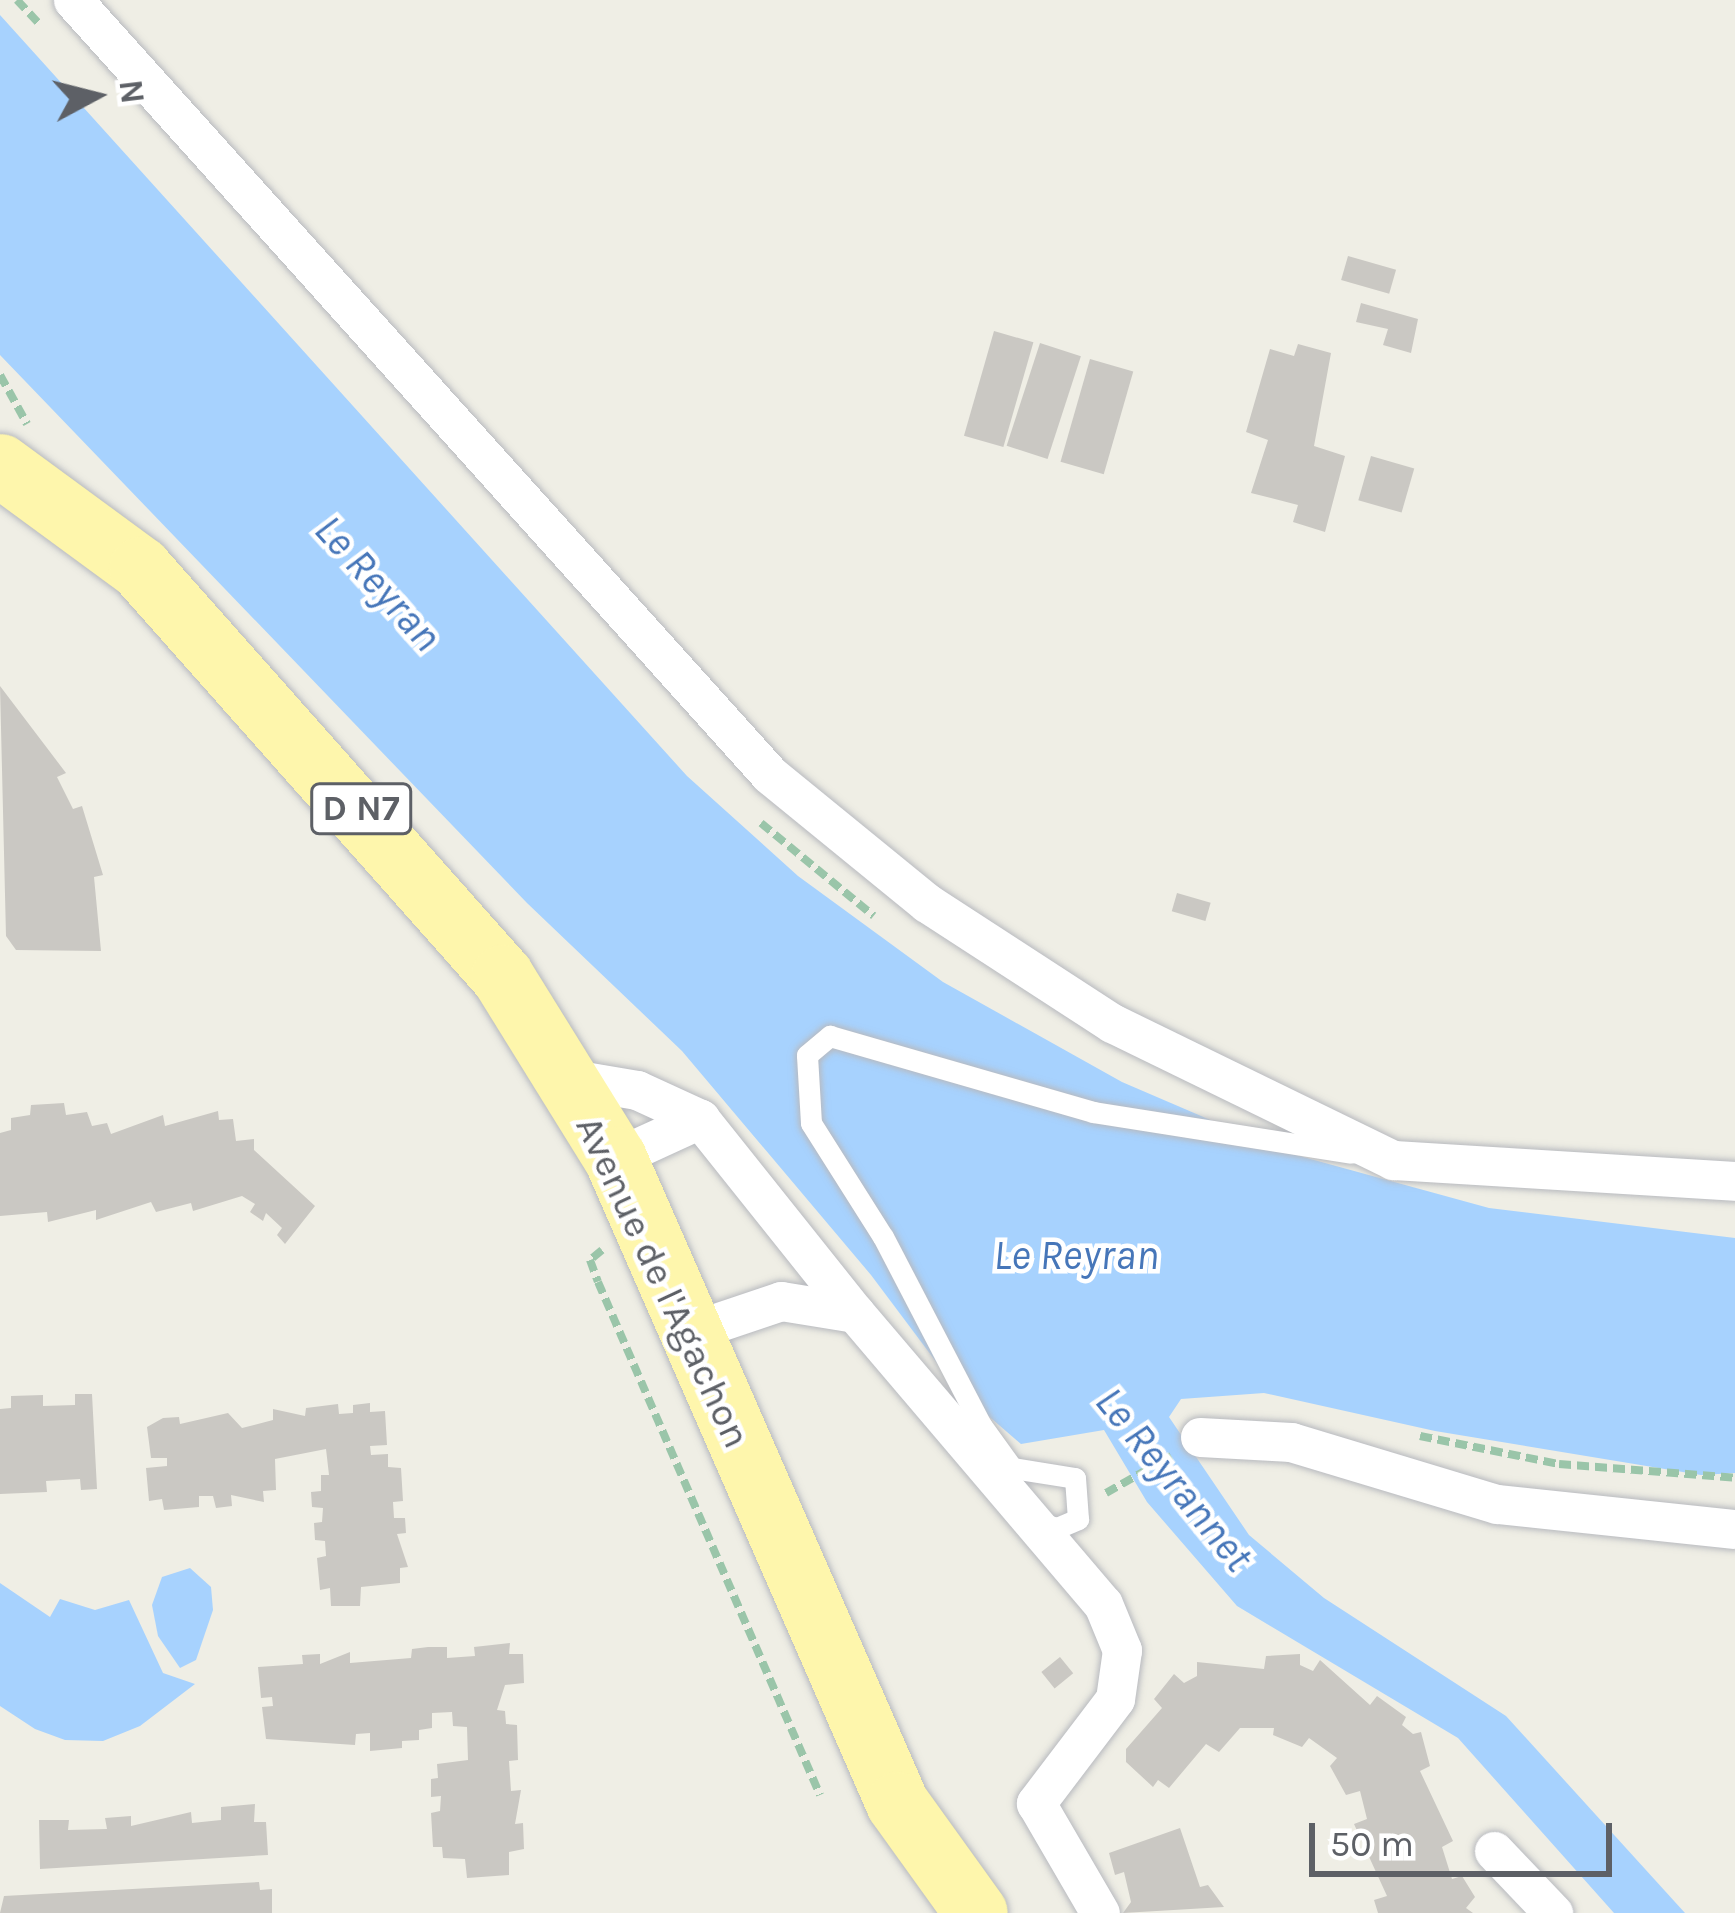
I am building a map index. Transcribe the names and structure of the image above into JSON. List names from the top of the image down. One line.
{"streets":{"main road":["D N7","Avenue de l'Agachon"]},"water":["Le Reyran","Le Reyrannet"],"scale_bar":"50 m","north":"right"}
